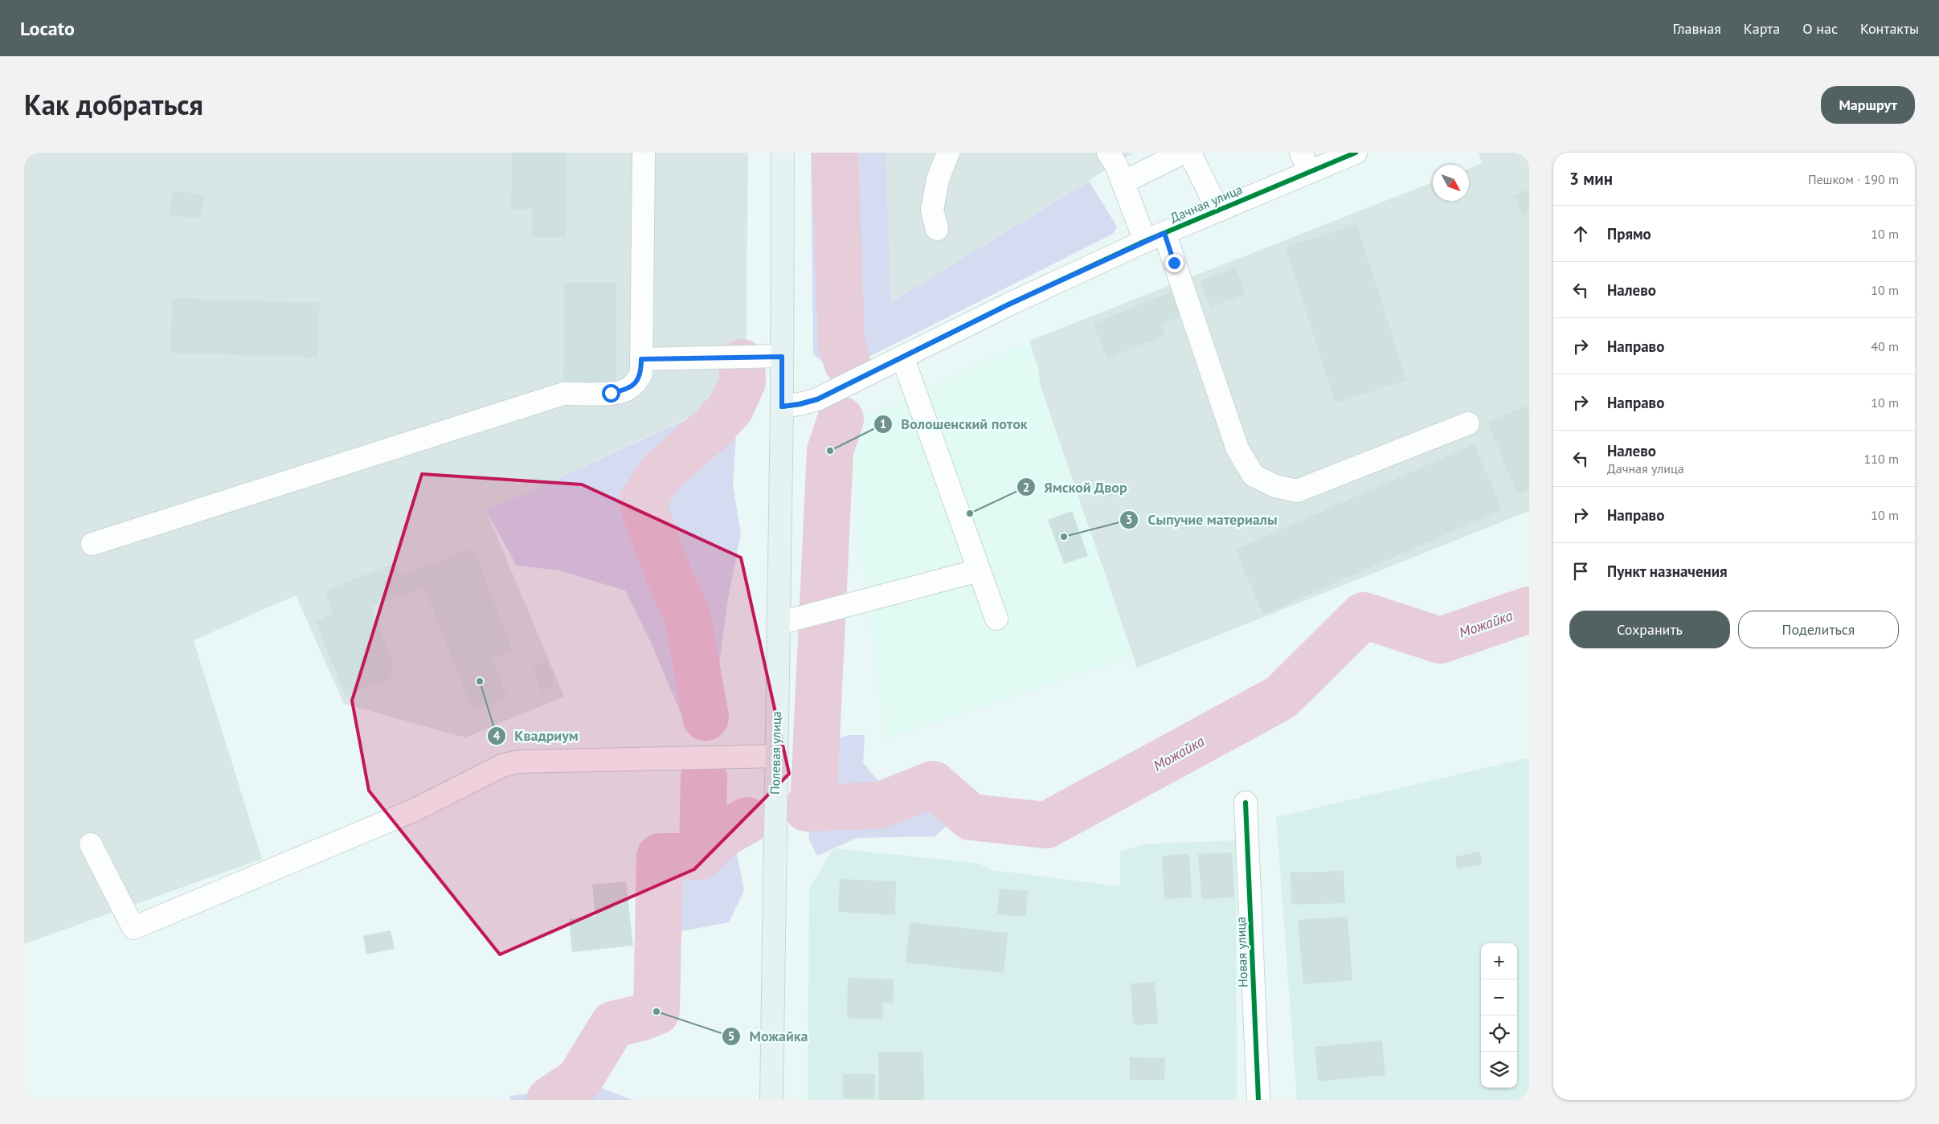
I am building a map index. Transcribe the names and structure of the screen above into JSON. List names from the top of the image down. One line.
{"streets":{"main road":["Полевая улица"],"street":["Дачная улица","Новая улица"]},"crossings":[["Дачная улица","Полевая улица"]],"water":["Можайка"],"places":["Волошенский поток","Ямской Двор","Сыпучие материалы","Квадриум","Можайка"],"north":"bottom right","page":{"header":"Locato","nav":["Главная","Карта","О нас","Контакты"],"title":"Как добраться","buttons":["Маршрут",["Сохранить","Поделиться"]],"heading":["3 мин","Пешком · 190 m"],"list":[["Прямо","10 m"],["Налево","10 m"],["Направо","40 m"],["Направо","10 m"],["Налево","Дачная улица","110 m"],["Направо","10 m"],"Пункт назначения"],"map_buttons":["+","−"]}}
